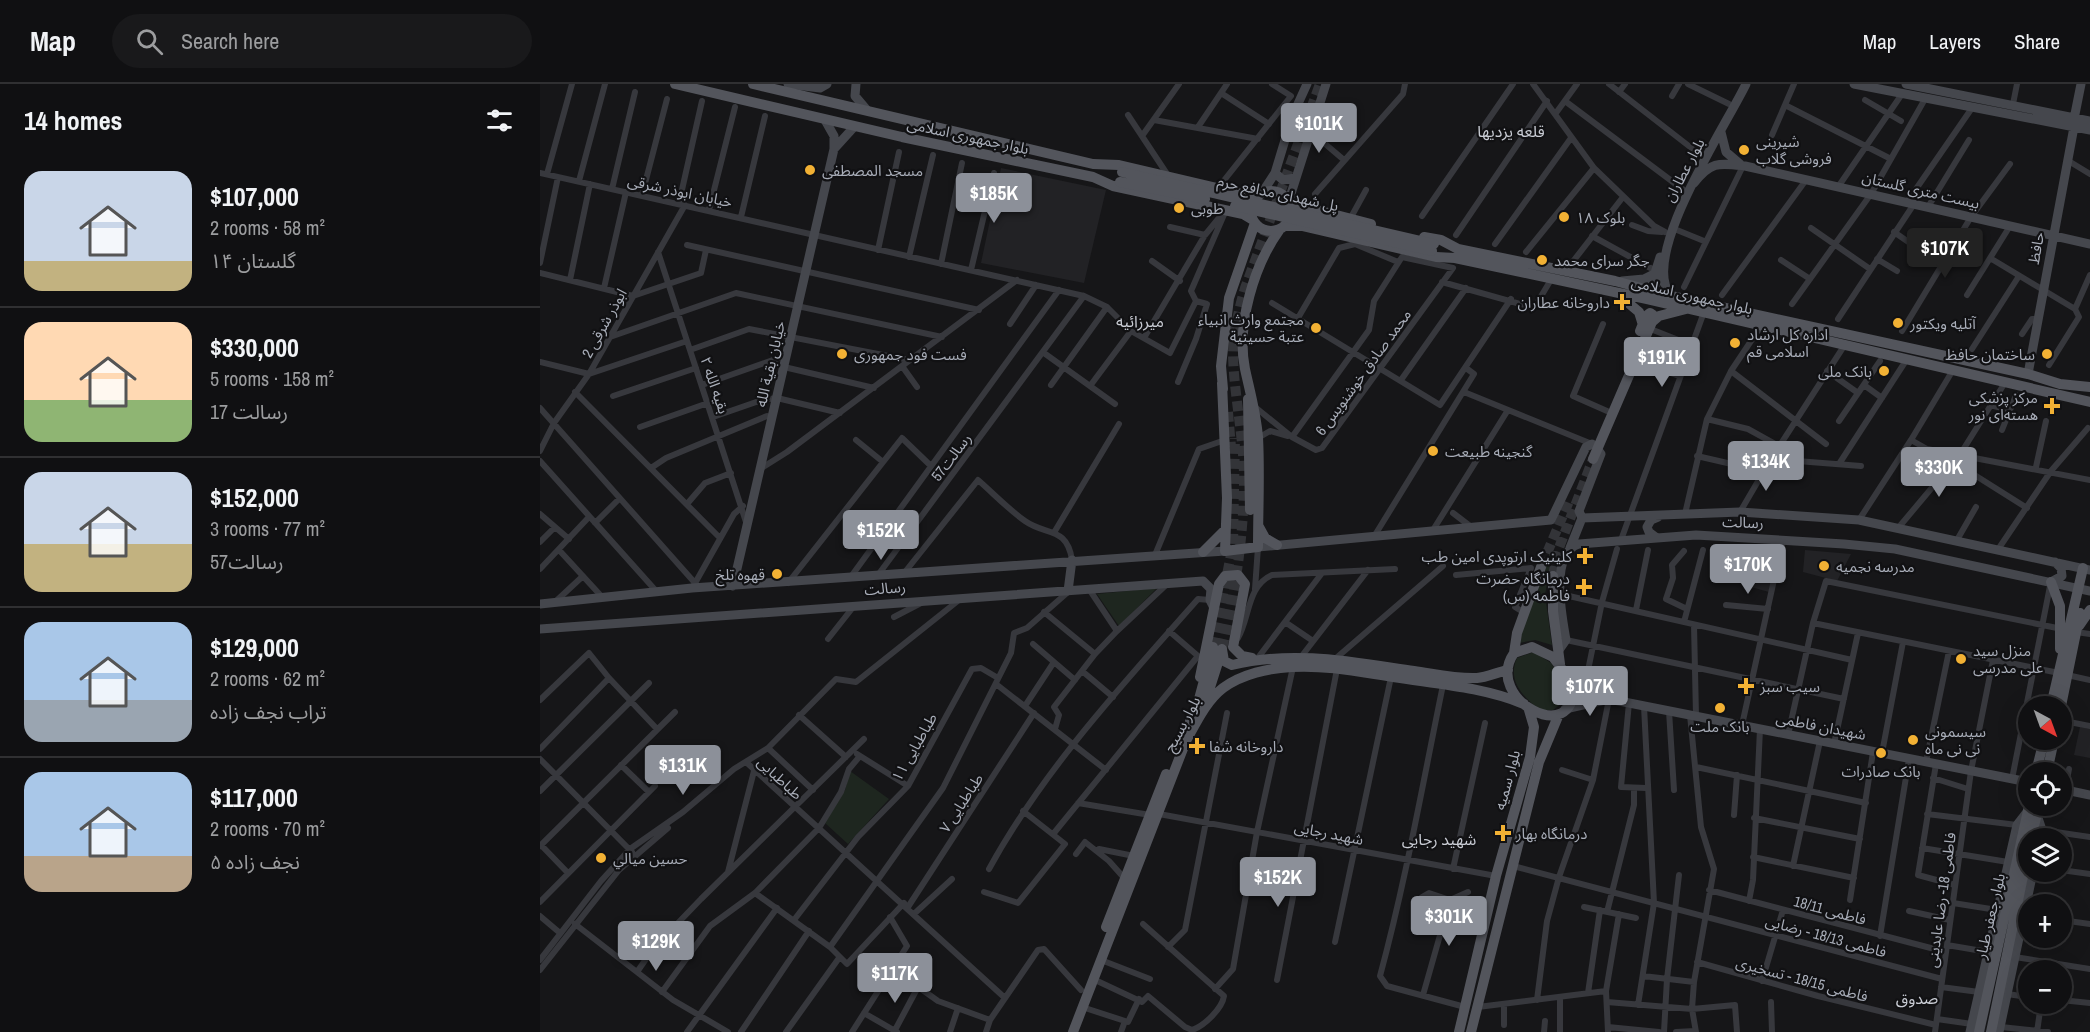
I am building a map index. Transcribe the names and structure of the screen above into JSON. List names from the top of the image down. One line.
{"streets":{"main road":["بلوار جمهوری اسلامی","بلوار عطاران","بیست متری گلستان","پل شهدای مدافع حرم","حافظ","خیابان بقیة الله","رسالت","بلوار بسیج","شهیدان فاطمی","بلوار سمیه","بلوار جعفر طیار"],"street":["خیابان ابوذر شرقی","ابوذر شرقی 2","محمد صادق خوشنویس 6","بقیه الله ۲","رسالت57","طباطبایی ۱۱","طباطبایی","طباطبایی ۷","شهید رجایی","فاطمی 18- رضا عابدینی","فاطمی 18/11","فاطمی 18/13 - رضایی","فاطمی 18/15 - تسخیری"]},"crossings":[["بلوار جمهوری اسلامی","پل شهدای مدافع حرم"],["بلوار جمهوری اسلامی","حافظ"],["بلوار جمهوری اسلامی","خیابان بقیة الله"],["بلوار عطاران","بیست متری گلستان"],["بیست متری گلستان","حافظ"],["خیابان ابوذر شرقی","ابوذر شرقی 2"],["خیابان ابوذر شرقی","خیابان بقیة الله"],["خیابان ابوذر شرقی","رسالت57"],["ابوذر شرقی 2","بقیه الله ۲"],["خیابان بقیة الله","بقیه الله ۲"],["خیابان بقیة الله","رسالت"],["رسالت57","رسالت"],["رسالت","طباطبایی"],["بلوار بسیج","بلوار سمیه"],["بلوار بسیج","شهید رجایی"],["شهیدان فاطمی","فاطمی 18- رضا عابدینی"],["طباطبایی ۱۱","طباطبایی"],["طباطبایی","طباطبایی ۷"],["بلوار سمیه","شهید رجایی"],["بلوار سمیه","فاطمی 18/13 - رضایی"],["فاطمی 18- رضا عابدینی","فاطمی 18/11"],["فاطمی 18- رضا عابدینی","فاطمی 18/13 - رضایی"],["فاطمی 18- رضا عابدینی","فاطمی 18/15 - تسخیری"],["بلوار جعفر طیار","فاطمی 18/15 - تسخیری"]],"districts":["قلعه یزدیها","میرزائیه","شهید رجایی","صدوق"],"places":{"other":["شیرینی فروشی گلاب","مسجد المصطفی","طوبی","بلوک ۱۸","جگر سرای محمد","آتلیه ویکتور","مجتمع وارث انبياء عتبة حسينية","اداره کل ارشاد اسلامی قم","فست فود جمهوری","ساختمان حافظ","بانک ملی","گنجینه طبیعت","مدرسه نجمیه","قهوه تلخ","منزل سید علی مدرسی","بانک ملت","سیسمونی نی نی ماه","بانک صادرات","حسين ميالي"],"health":["داروخانه عطاران","مرکز پزشکی هسته‌ای نور","کلینیک ارتوپدی امین طب","درمانگاه حضرت فاطمه (س)","سیب سبز","داروخانه شفا","درمانگاه بهار"]},"north":"bottom right","page":{"header":"Map","search":"Search here","nav":["Map","Layers","Share"],"heading":"14 homes","price":["$101K","$185K","$107K","$191K","$134K","$330K","$152K","$170K","$107K","$131K","$152K","$301K","$129K","$117K"],"list":[{"name":"$107,000","note":"2 rooms · 58 m² · گلستان ۱۴"},{"name":"$330,000","note":"5 rooms · 158 m² · رسالت 17"},{"name":"$152,000","note":"3 rooms · 77 m² · رسالت57"},{"name":"$129,000","note":"2 rooms · 62 m² · تراب نجف زاده"},{"name":"$117,000","note":"2 rooms · 70 m² · نجف زاده ۵"}],"map_buttons":["+","−"]}}
